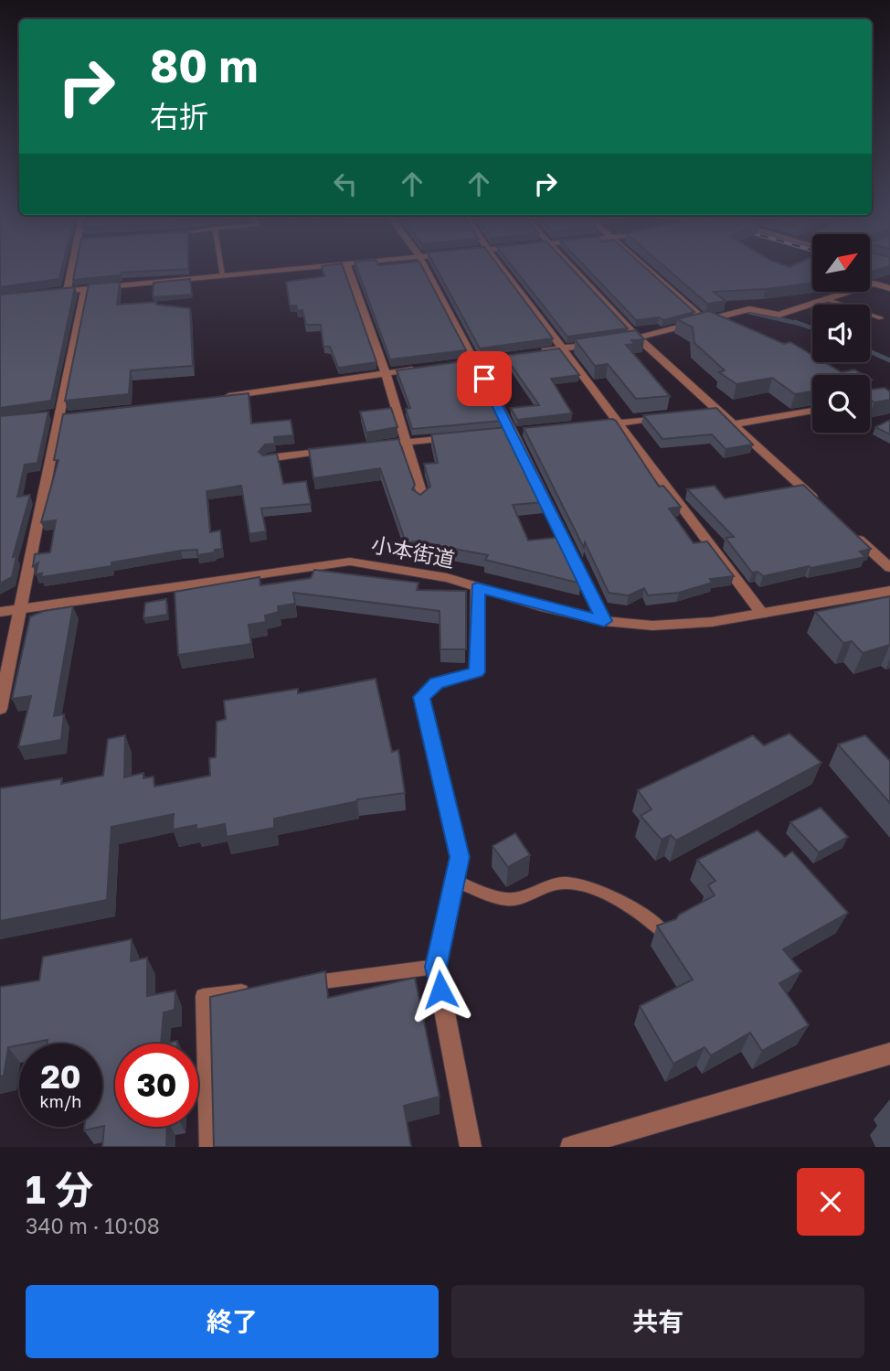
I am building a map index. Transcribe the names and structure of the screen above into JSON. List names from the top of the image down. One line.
{"streets":{"street":["小本街道"]},"north":"top right","page":{"turn":["80 m","右折"],"speed":"20 km/h","limit":"30","heading":["1 分","340 m · 10:08"],"buttons":["終了","共有"]}}
